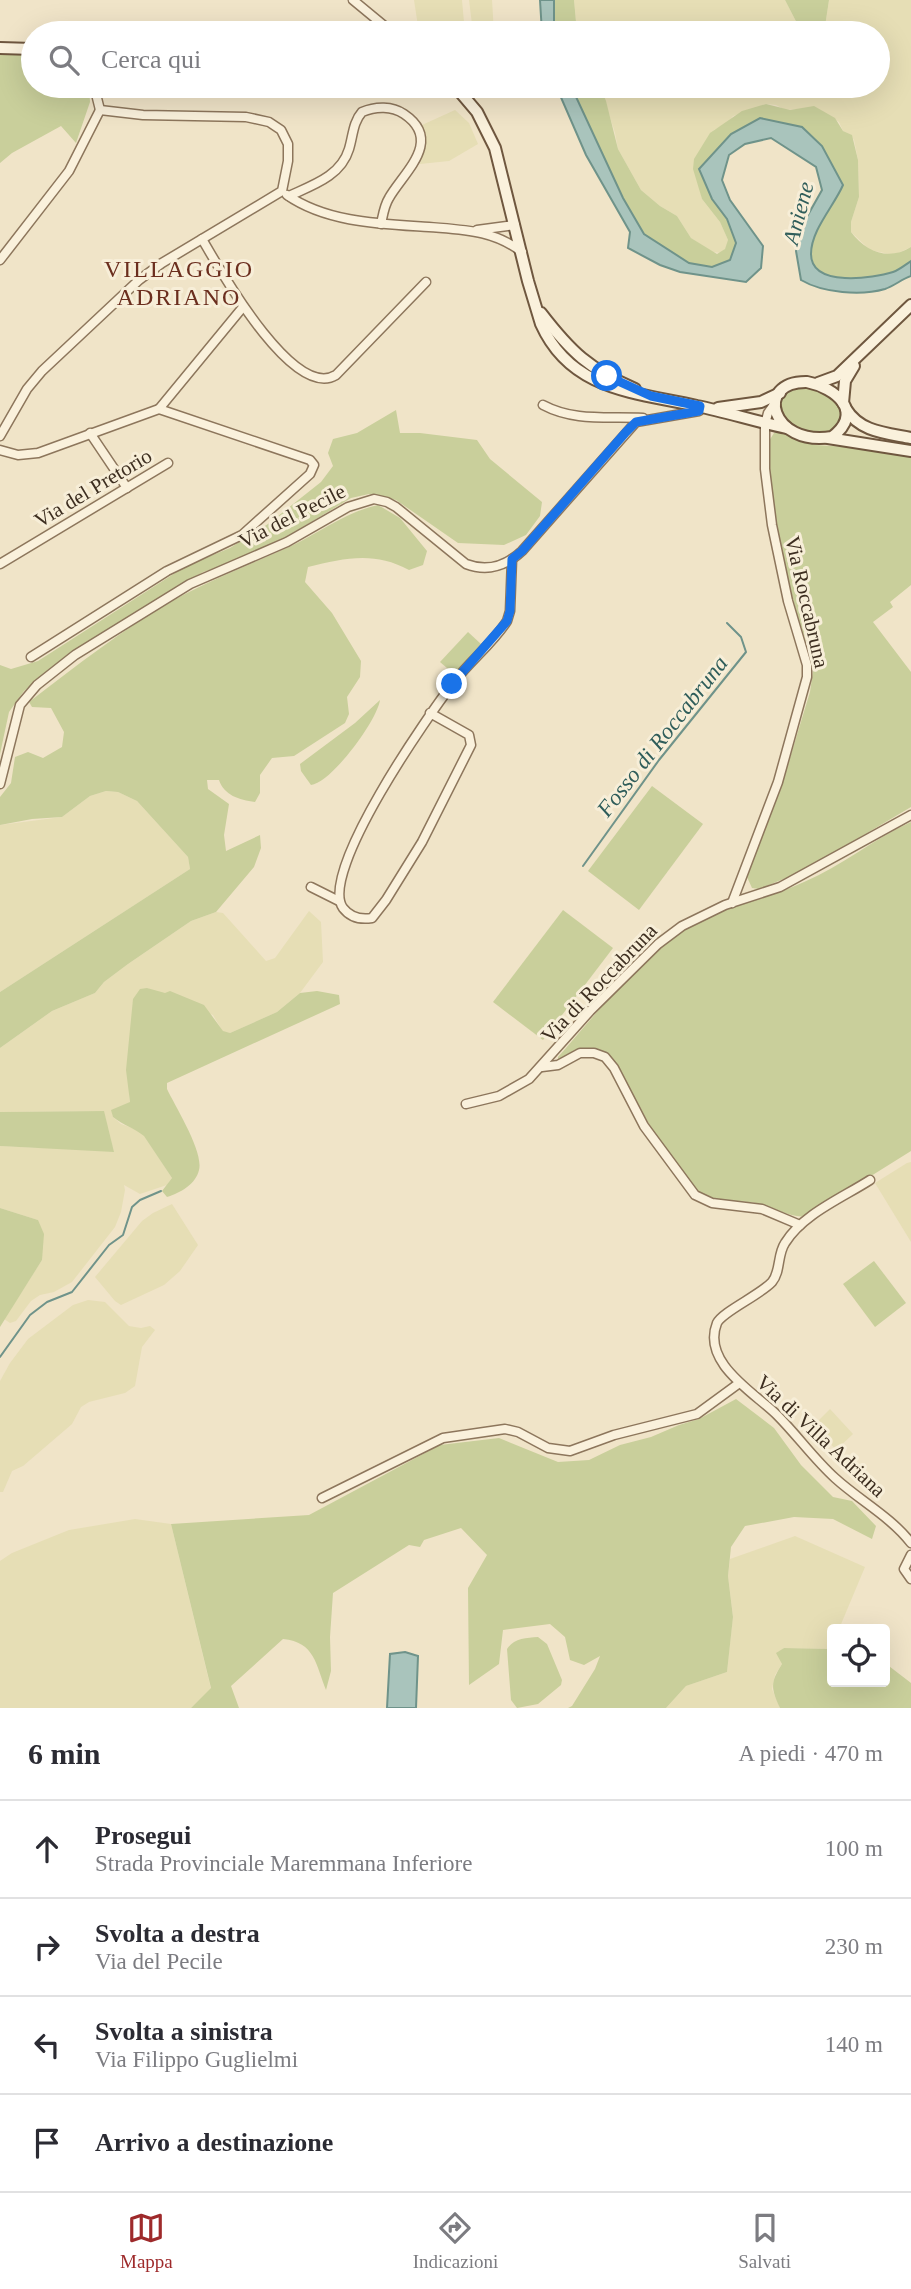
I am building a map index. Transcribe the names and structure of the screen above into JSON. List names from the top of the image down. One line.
{"streets":{"street":["Via del Pretorio","Via del Pecile","Via Roccabruna","Via di Roccabruna","Via di Villa Adriana"]},"crossings":[["Via Roccabruna","Via di Roccabruna"]],"districts":["VILLAGGIO ADRIANO"],"water":["Aniene","Fosso di Roccabruna"],"page":{"search":"Cerca qui","heading":["6 min","A piedi · 470 m"],"list":[["Prosegui","Strada Provinciale Maremmana Inferiore","100 m"],["Svolta a destra","Via del Pecile","230 m"],["Svolta a sinistra","Via Filippo Guglielmi","140 m"],"Arrivo a destinazione"],"nav":["Mappa","Indicazioni","Salvati"]}}
